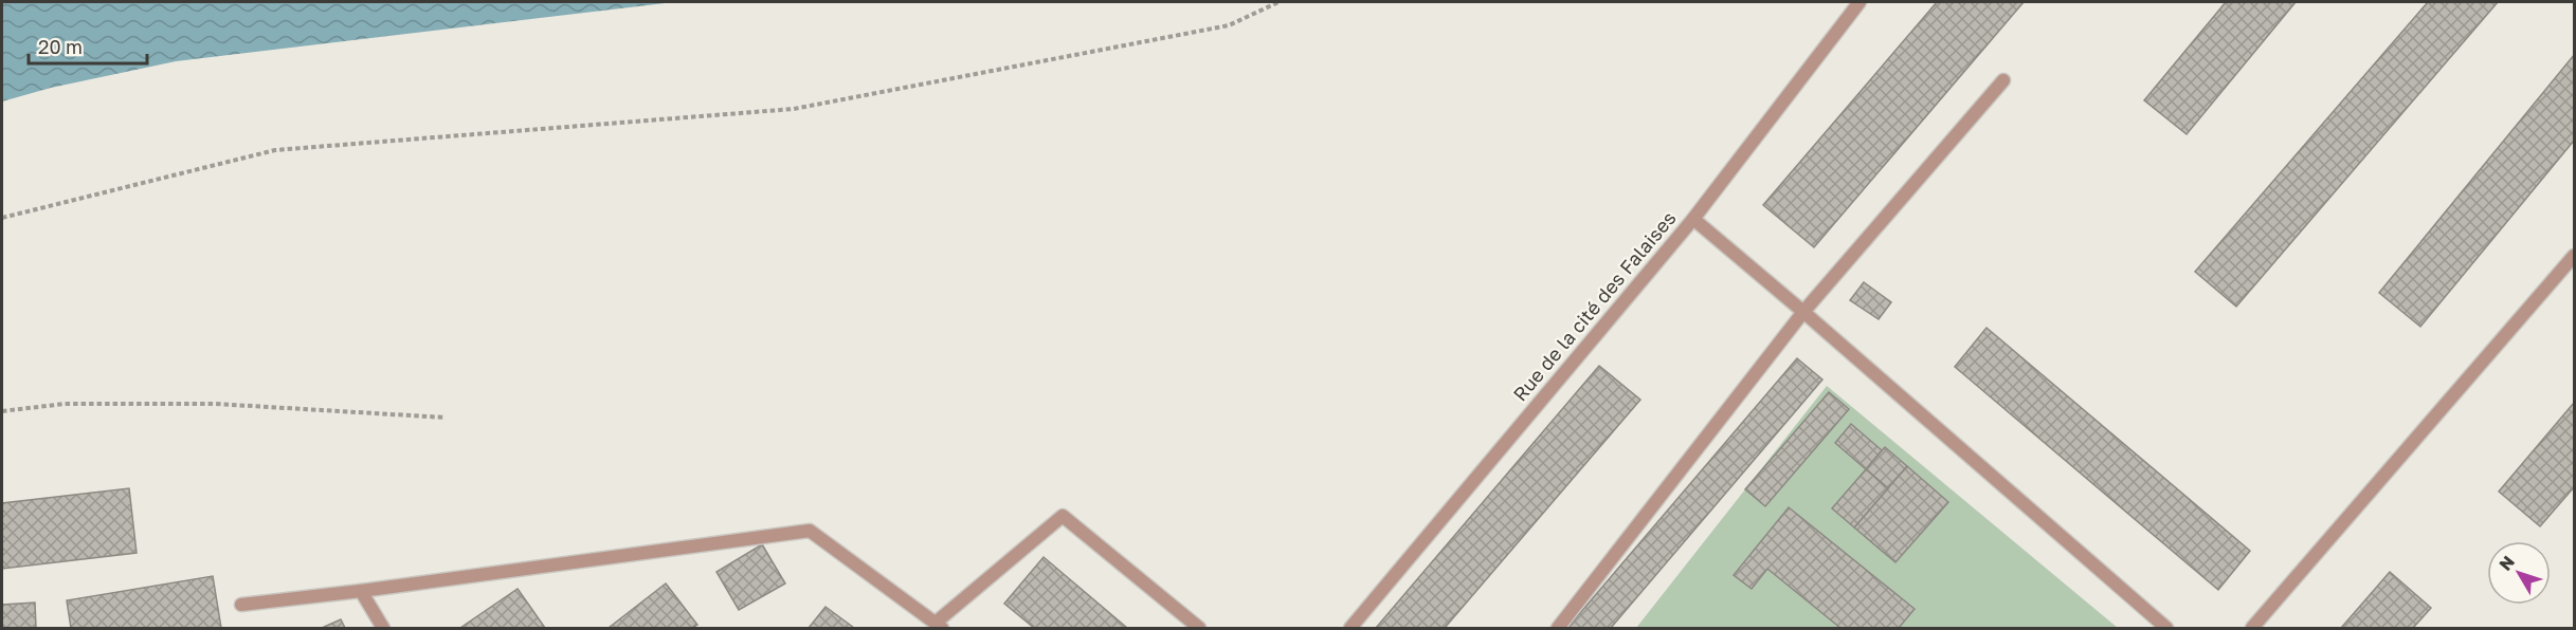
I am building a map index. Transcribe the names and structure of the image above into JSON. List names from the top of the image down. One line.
{"streets":{"street":["Rue de la cité des Falaises"]},"scale_bar":"20 m","north":"top left"}
